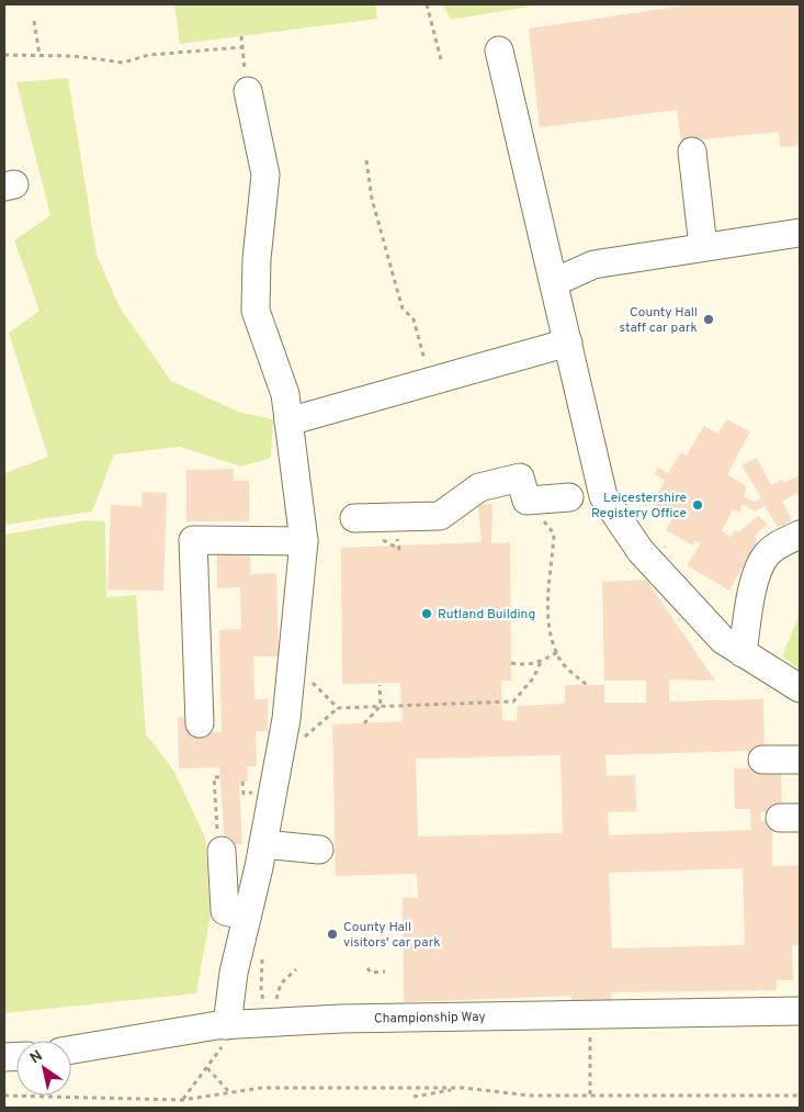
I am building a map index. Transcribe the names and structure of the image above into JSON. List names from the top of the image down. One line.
{"streets":{"street":["Championship Way"]},"places":["County Hall staff car park","Leicestershire Registery Office","Rutland Building","County Hall visitors' car park"],"north":"top left"}
